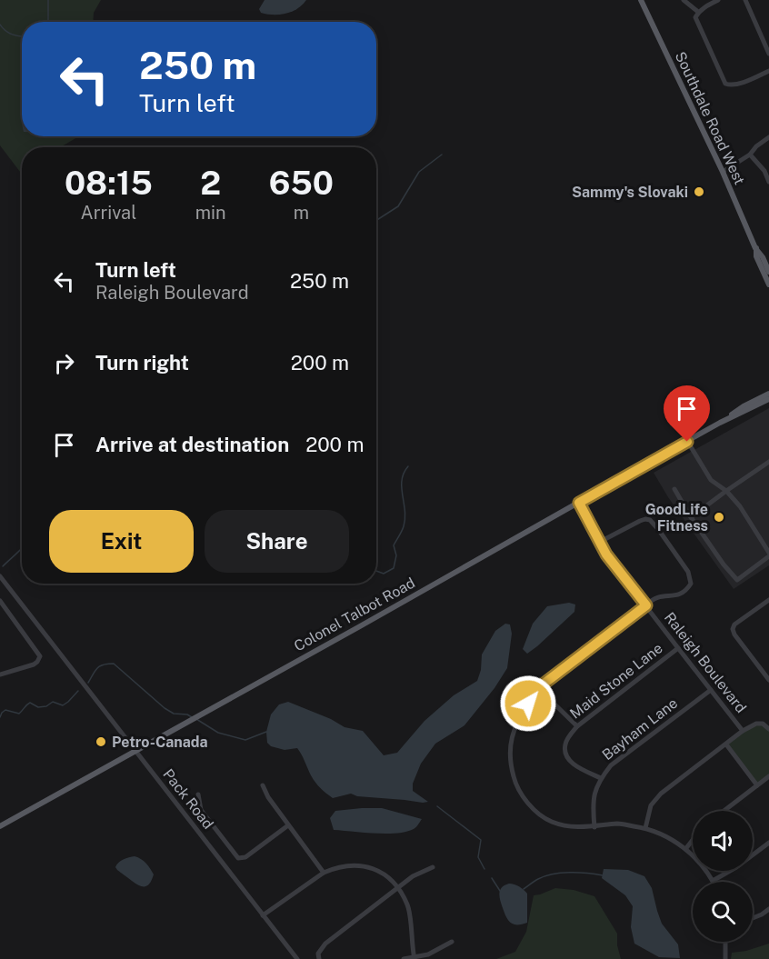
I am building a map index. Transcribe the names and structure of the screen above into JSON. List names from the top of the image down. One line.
{"streets":{"main road":["Southdale Road West","Colonel Talbot Road"],"street":["Raleigh Boulevard","Maid Stone Lane","Bayham Lane","Pack Road"]},"crossings":[["Colonel Talbot Road","Raleigh Boulevard"],["Colonel Talbot Road","Pack Road"],["Raleigh Boulevard","Maid Stone Lane"],["Raleigh Boulevard","Bayham Lane"],["Maid Stone Lane","Bayham Lane"]],"places":["Sammy's Slovaki","GoodLife Fitness","Petro-Canada"],"page":{"turn":["250 m","Turn left"],"eta":["08:15","Arrival","2","min","650","m"],"list":[{"name":"Turn left","note":"Raleigh Boulevard","value":"250 m"},{"name":"Turn right","value":"200 m"},{"name":"Arrive at destination","value":"200 m"}],"buttons":["Exit","Share"]}}
